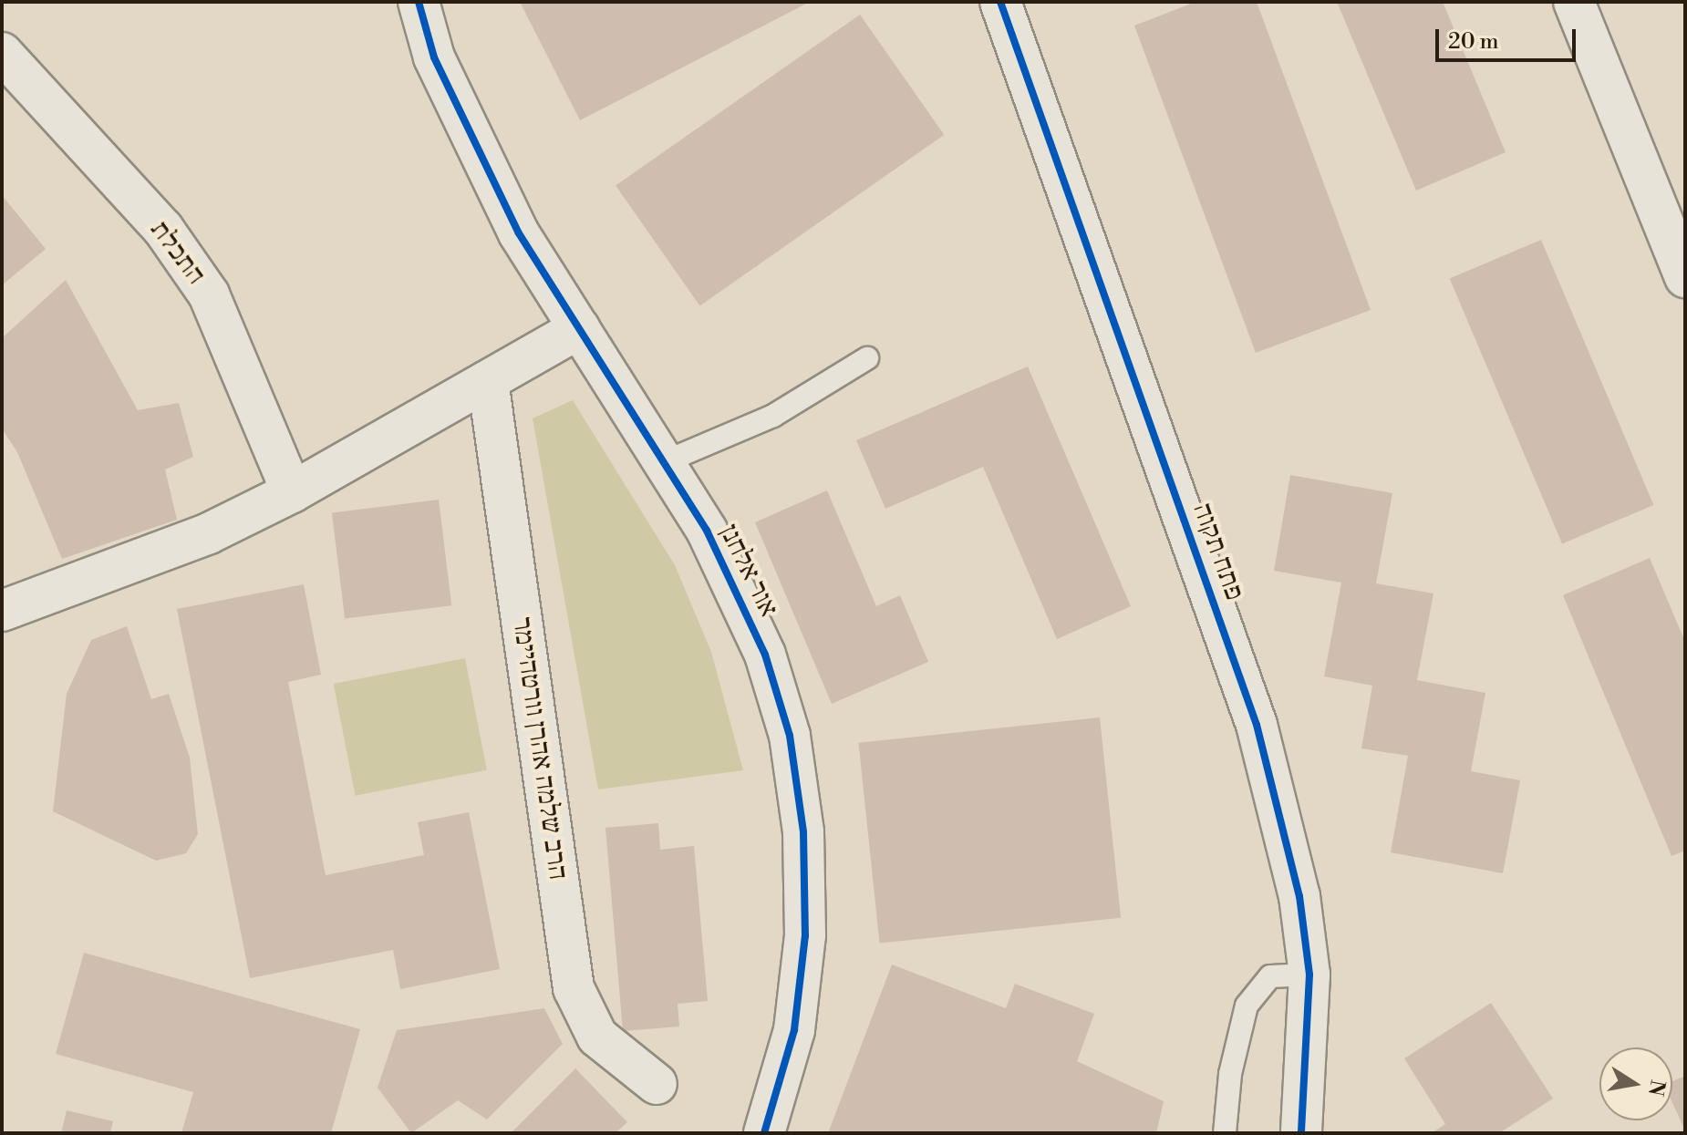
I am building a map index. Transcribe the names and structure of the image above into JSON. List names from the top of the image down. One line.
{"streets":{"street":["התכלת","פתח תקוה","אור אלחנן","הרב שלמה אהרן וורטהיימר"]},"scale_bar":"20 m","north":"right"}
